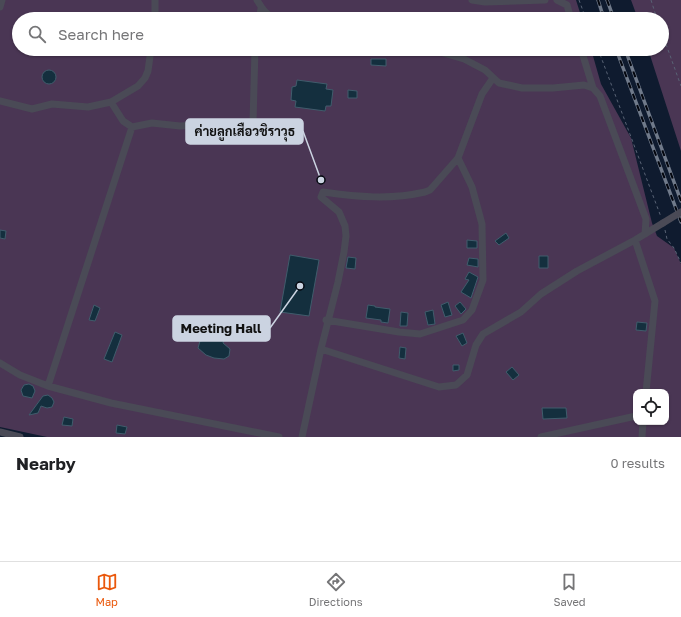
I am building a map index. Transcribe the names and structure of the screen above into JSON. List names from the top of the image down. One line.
{"places":["ค่ายลูกเสือวชิราวุธ","Meeting Hall"],"page":{"search":"Search here","heading":["Nearby","0 results"],"nav":["Map","Directions","Saved"]}}
